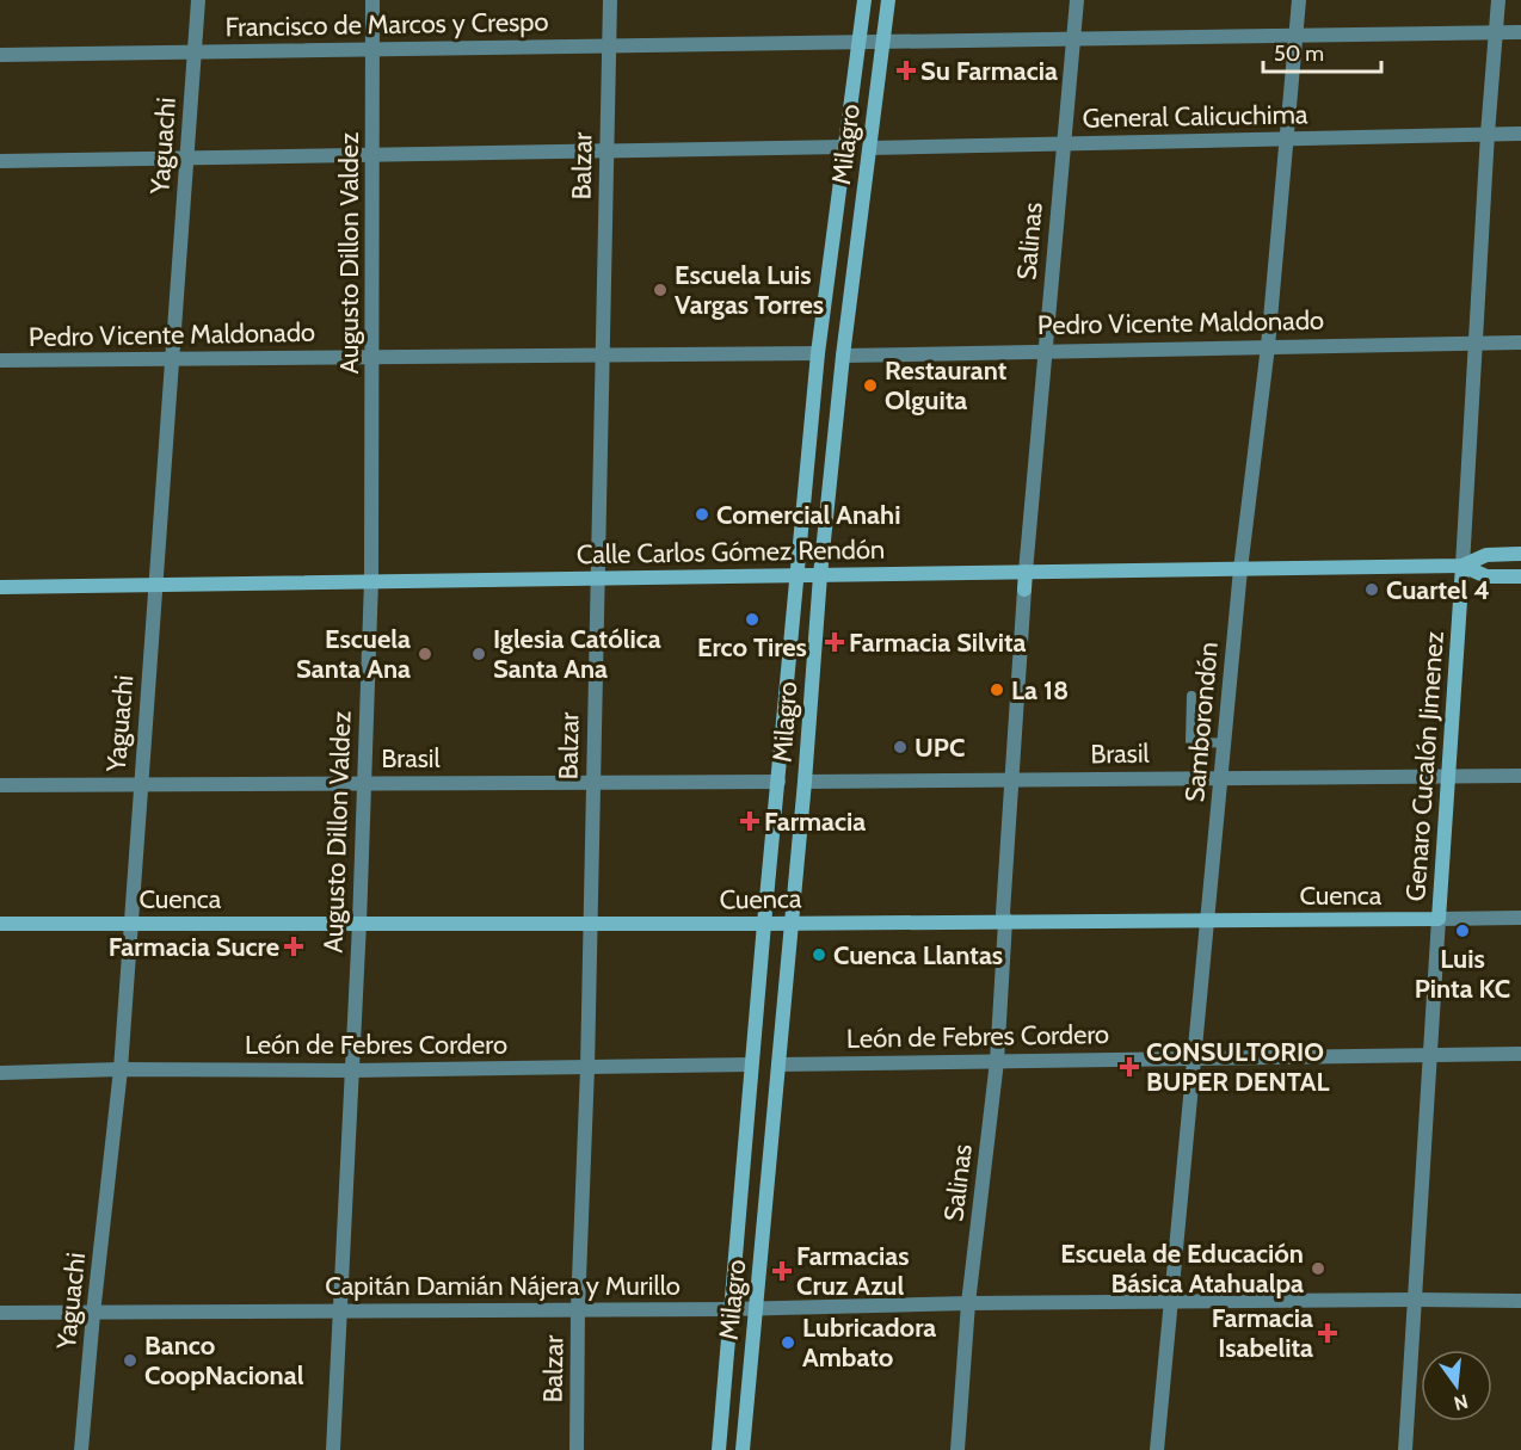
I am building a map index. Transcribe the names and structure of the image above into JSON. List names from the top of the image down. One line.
{"streets":{"main road":["Milagro","Calle Carlos Gómez Rendón","Genaro Cucalón Jimenez","Cuenca"],"street":["Francisco de Marcos y Crespo","General Calicuchima","Yaguachi","Balzar","Salinas","Augusto Dillon Valdez","Pedro Vicente Maldonado","Samborondón","Brasil","León de Febres Cordero","Capitán Damián Nájera y Murillo"]},"crossings":[["Francisco de Marcos y Crespo","Milagro"],["Francisco de Marcos y Crespo","Yaguachi"],["Francisco de Marcos y Crespo","Balzar"],["Francisco de Marcos y Crespo","Augusto Dillon Valdez"],["General Calicuchima","Milagro"],["General Calicuchima","Salinas"],["General Calicuchima","Samborondón"],["General Calicuchima","Genaro Cucalón Jimenez"],["Milagro","Pedro Vicente Maldonado"],["Milagro","Calle Carlos Gómez Rendón"],["Milagro","Brasil"],["Milagro","Cuenca"],["Milagro","León de Febres Cordero"],["Milagro","Capitán Damián Nájera y Murillo"],["Yaguachi","Pedro Vicente Maldonado"],["Yaguachi","Calle Carlos Gómez Rendón"],["Yaguachi","Brasil"],["Yaguachi","Cuenca"],["Yaguachi","León de Febres Cordero"],["Yaguachi","Capitán Damián Nájera y Murillo"],["Balzar","Pedro Vicente Maldonado"],["Balzar","Calle Carlos Gómez Rendón"],["Balzar","Brasil"],["Balzar","Cuenca"],["Balzar","León de Febres Cordero"],["Balzar","Capitán Damián Nájera y Murillo"],["Salinas","Pedro Vicente Maldonado"],["Salinas","Calle Carlos Gómez Rendón"],["Salinas","Brasil"],["Salinas","Cuenca"],["Salinas","León de Febres Cordero"],["Salinas","Capitán Damián Nájera y Murillo"],["Augusto Dillon Valdez","Pedro Vicente Maldonado"],["Augusto Dillon Valdez","Calle Carlos Gómez Rendón"],["Augusto Dillon Valdez","Brasil"],["Augusto Dillon Valdez","Cuenca"],["Augusto Dillon Valdez","León de Febres Cordero"],["Augusto Dillon Valdez","Capitán Damián Nájera y Murillo"],["Pedro Vicente Maldonado","Samborondón"],["Pedro Vicente Maldonado","Genaro Cucalón Jimenez"],["Calle Carlos Gómez Rendón","Samborondón"],["Calle Carlos Gómez Rendón","Genaro Cucalón Jimenez"],["Samborondón","Brasil"],["Samborondón","Cuenca"],["Samborondón","León de Febres Cordero"],["Samborondón","Capitán Damián Nájera y Murillo"],["Brasil","Genaro Cucalón Jimenez"],["Genaro Cucalón Jimenez","Cuenca"],["Genaro Cucalón Jimenez","León de Febres Cordero"],["Genaro Cucalón Jimenez","Capitán Damián Nájera y Murillo"]],"places":{"health":["Su Farmacia","Farmacia Silvita","Farmacia","Farmacia Sucre","CONSULTORIO BUPER DENTAL","Farmacias Cruz Azul","Farmacia Isabelita"],"other":["Escuela Luis Vargas Torres","Restaurant Olguita","Comercial Anahi","Cuartel 4","Erco Tires","Escuela Santa Ana","Iglesia Católica Santa Ana","La 18","UPC","Luis Pinta KC","Cuenca Llantas","Escuela de Educación Básica Atahualpa","Lubricadora Ambato","Banco CoopNacional"]},"scale_bar":"50 m","north":"bottom"}
